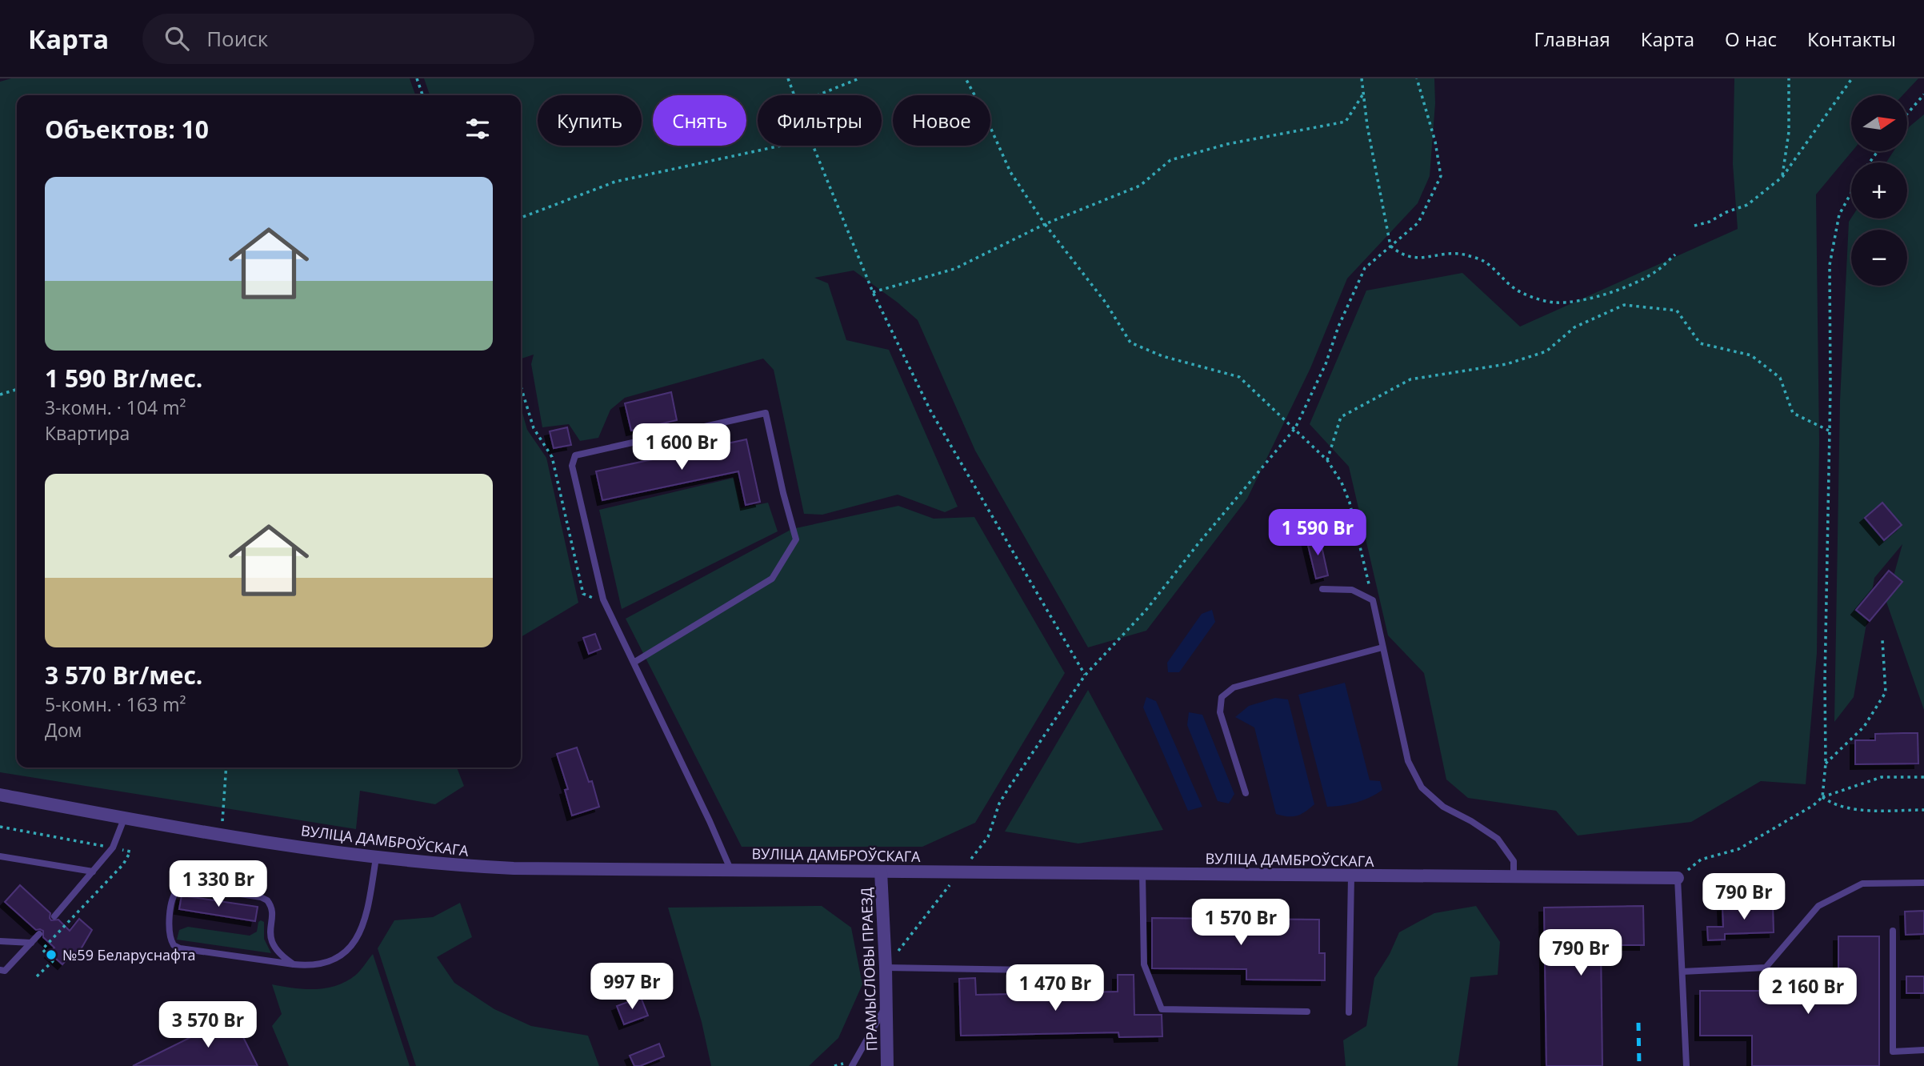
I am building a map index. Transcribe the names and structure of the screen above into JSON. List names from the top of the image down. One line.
{"streets":{"street":["ВУЛІЦА ДАМБРОЎСКАГА","ПРАМЫСЛОВЫ ПРАЕЗД"]},"crossings":[["ВУЛІЦА ДАМБРОЎСКАГА","ПРАМЫСЛОВЫ ПРАЕЗД"]],"places":["№59 Беларуснафта"],"north":"right","page":{"header":"Карта","search":"Поиск","nav":["Главная","Карта","О нас","Контакты"],"map_buttons":["+","−"],"chip":["Купить","Снять","Фильтры","Новое"],"heading":"Объектов: 10","list":[{"name":"1 590 Br/мес.","note":"3-комн. · 104 m² · Квартира"},{"name":"3 570 Br/мес.","note":"5-комн. · 163 m² · Дом"}],"price":["1 600 Br","1 590 Br","1 330 Br","790 Br","1 570 Br","790 Br","997 Br","1 470 Br","2 160 Br","3 570 Br"]}}
